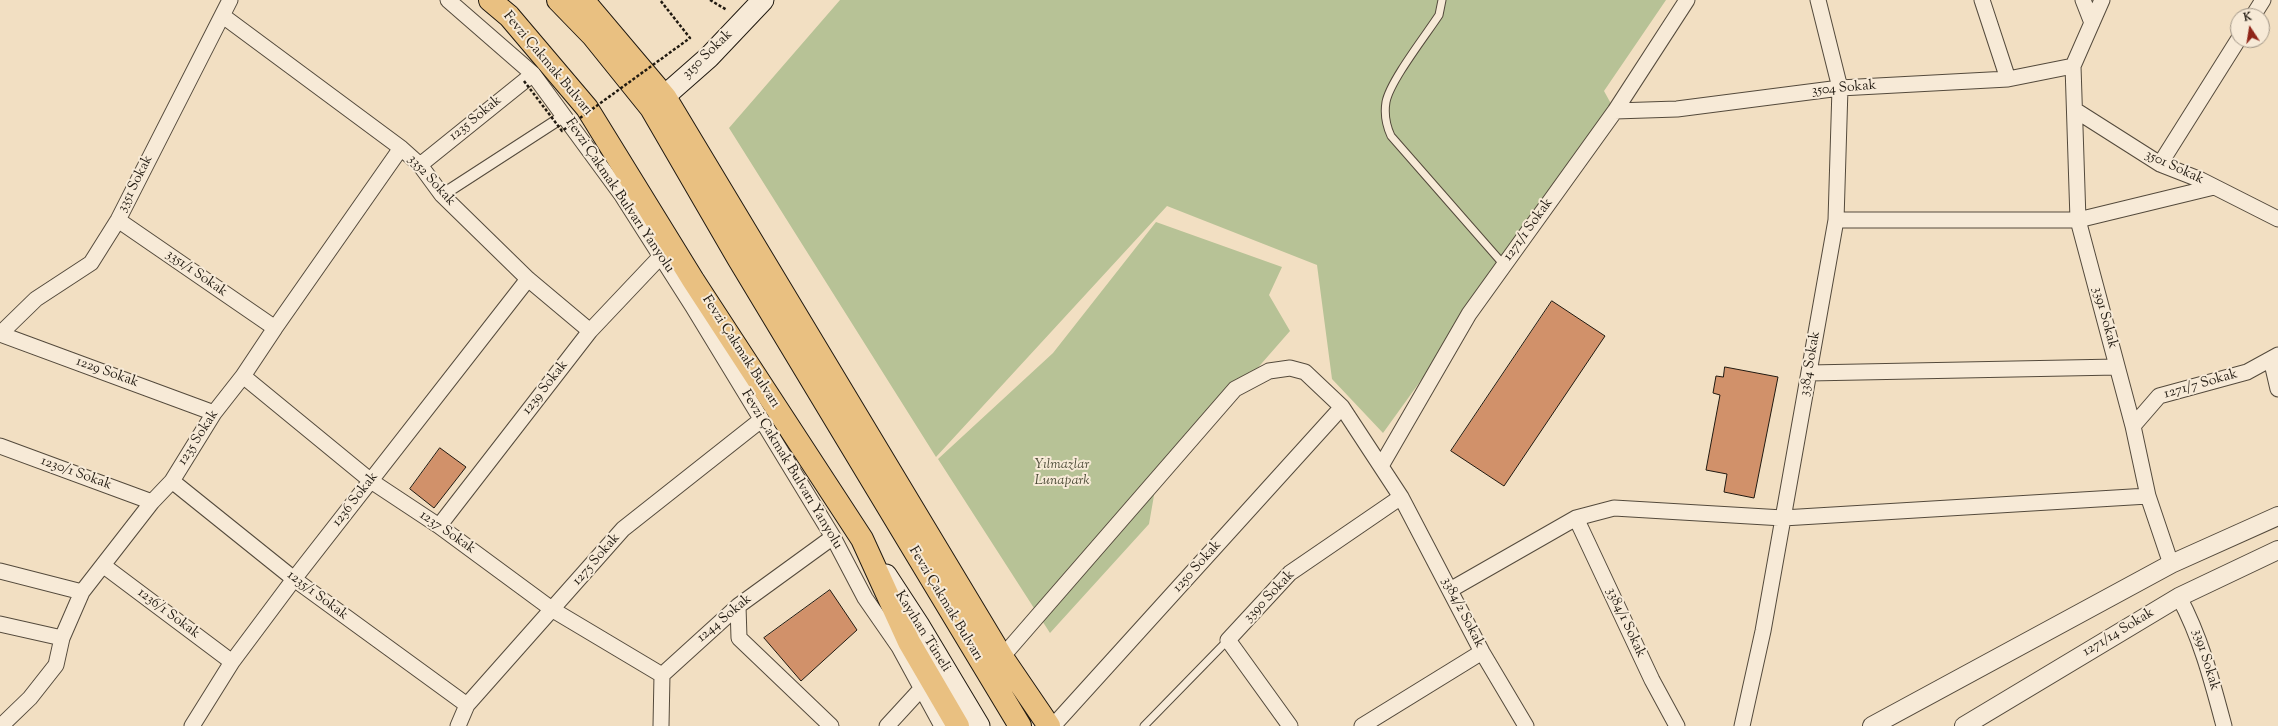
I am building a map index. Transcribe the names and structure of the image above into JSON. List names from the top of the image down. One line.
{"streets":{"main road":["3150 Sokak","Fevzi Çakmak Bulvarı","Kayıhan Tüneli"],"street":["3504 Sokak","1235 Sokak","3501 Sokak","3352 Sokak","3351 Sokak","Fevzi Çakmak Bulvarı Yanyolu","1271/1 Sokak","3351/1 Sokak","3391 Sokak","3384 Sokak","1229 Sokak","1271/7 Sokak","1239 Sokak","1230/1 Sokak","1236 Sokak","1237 Sokak","1275 Sokak","1250 Sokak","1235/1 Sokak","3390 Sokak","3384/2 Sokak","1236/1 Sokak","1244 Sokak","3384/1 Sokak","1271/14 Sokak"]},"crossings":[["3150 Sokak","Fevzi Çakmak Bulvarı"],["Fevzi Çakmak Bulvarı","Kayıhan Tüneli"],["3504 Sokak","1271/1 Sokak"],["3504 Sokak","3391 Sokak"],["3504 Sokak","3384 Sokak"],["1235 Sokak","3352 Sokak"],["1235 Sokak","Fevzi Çakmak Bulvarı Yanyolu"],["1235 Sokak","3351/1 Sokak"],["1235 Sokak","1229 Sokak"],["1235 Sokak","1230/1 Sokak"],["1235 Sokak","1237 Sokak"],["1235 Sokak","1235/1 Sokak"],["1235 Sokak","1236/1 Sokak"],["3501 Sokak","3391 Sokak"],["3352 Sokak","3351 Sokak"],["3352 Sokak","1239 Sokak"],["3352 Sokak","1236 Sokak"],["3351 Sokak","3351/1 Sokak"],["3351 Sokak","1229 Sokak"],["Fevzi Çakmak Bulvarı Yanyolu","1239 Sokak"],["Fevzi Çakmak Bulvarı Yanyolu","1275 Sokak"],["Fevzi Çakmak Bulvarı Yanyolu","1244 Sokak"],["1271/1 Sokak","3384/2 Sokak"],["3391 Sokak","1271/7 Sokak"],["3391 Sokak","1271/14 Sokak"],["1239 Sokak","1237 Sokak"],["1236 Sokak","1237 Sokak"],["1236 Sokak","1235/1 Sokak"],["1236 Sokak","1236/1 Sokak"],["1237 Sokak","1275 Sokak"],["1237 Sokak","1244 Sokak"],["1275 Sokak","1235/1 Sokak"],["1250 Sokak","3384/2 Sokak"],["3390 Sokak","3384/2 Sokak"]],"parks":["Yılmazlar Lunapark"],"north":"top"}
